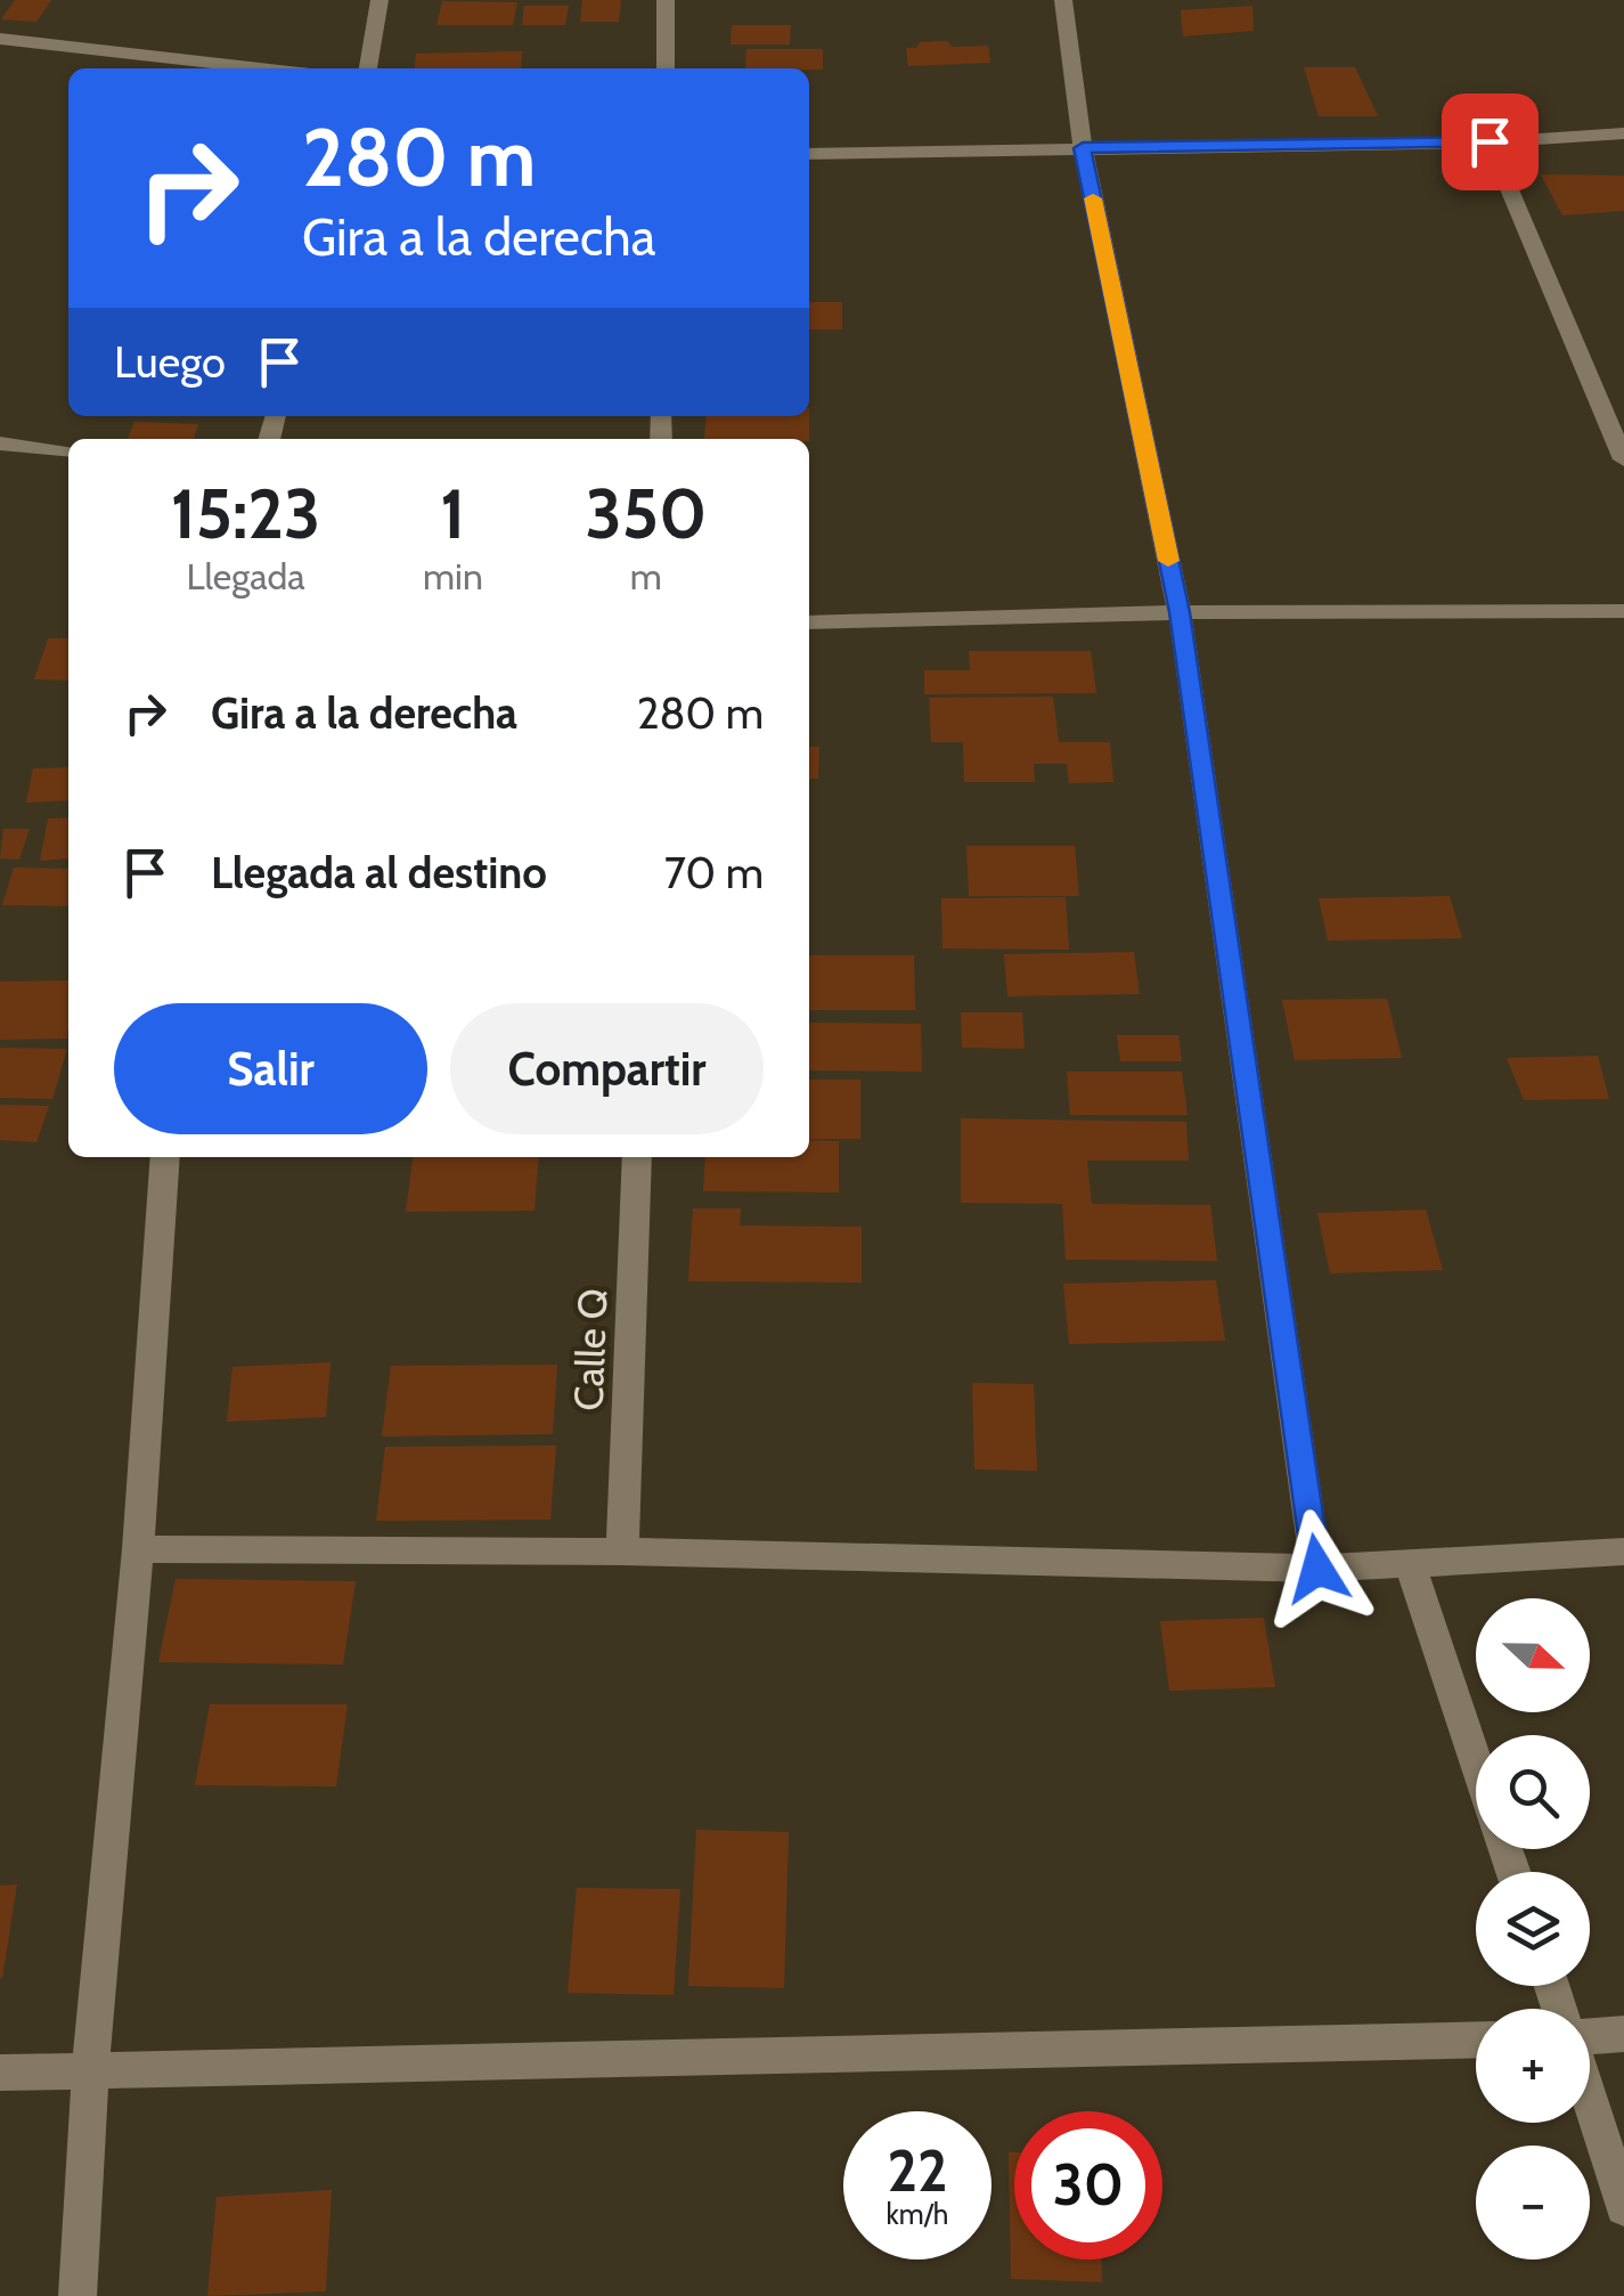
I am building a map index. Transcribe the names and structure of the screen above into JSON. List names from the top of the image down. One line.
{"streets":{"street":["Calle Q"]},"north":"right","page":{"turn":["280 m","Gira a la derecha"],"then":"Luego","eta":["15:23","Llegada","1","min","350","m"],"list":[{"name":"Gira a la derecha","value":"280 m"},{"name":"Llegada al destino","value":"70 m"}],"buttons":["Salir","Compartir"],"map_buttons":["+","−"],"speed":"22 km/h","limit":"30"}}
